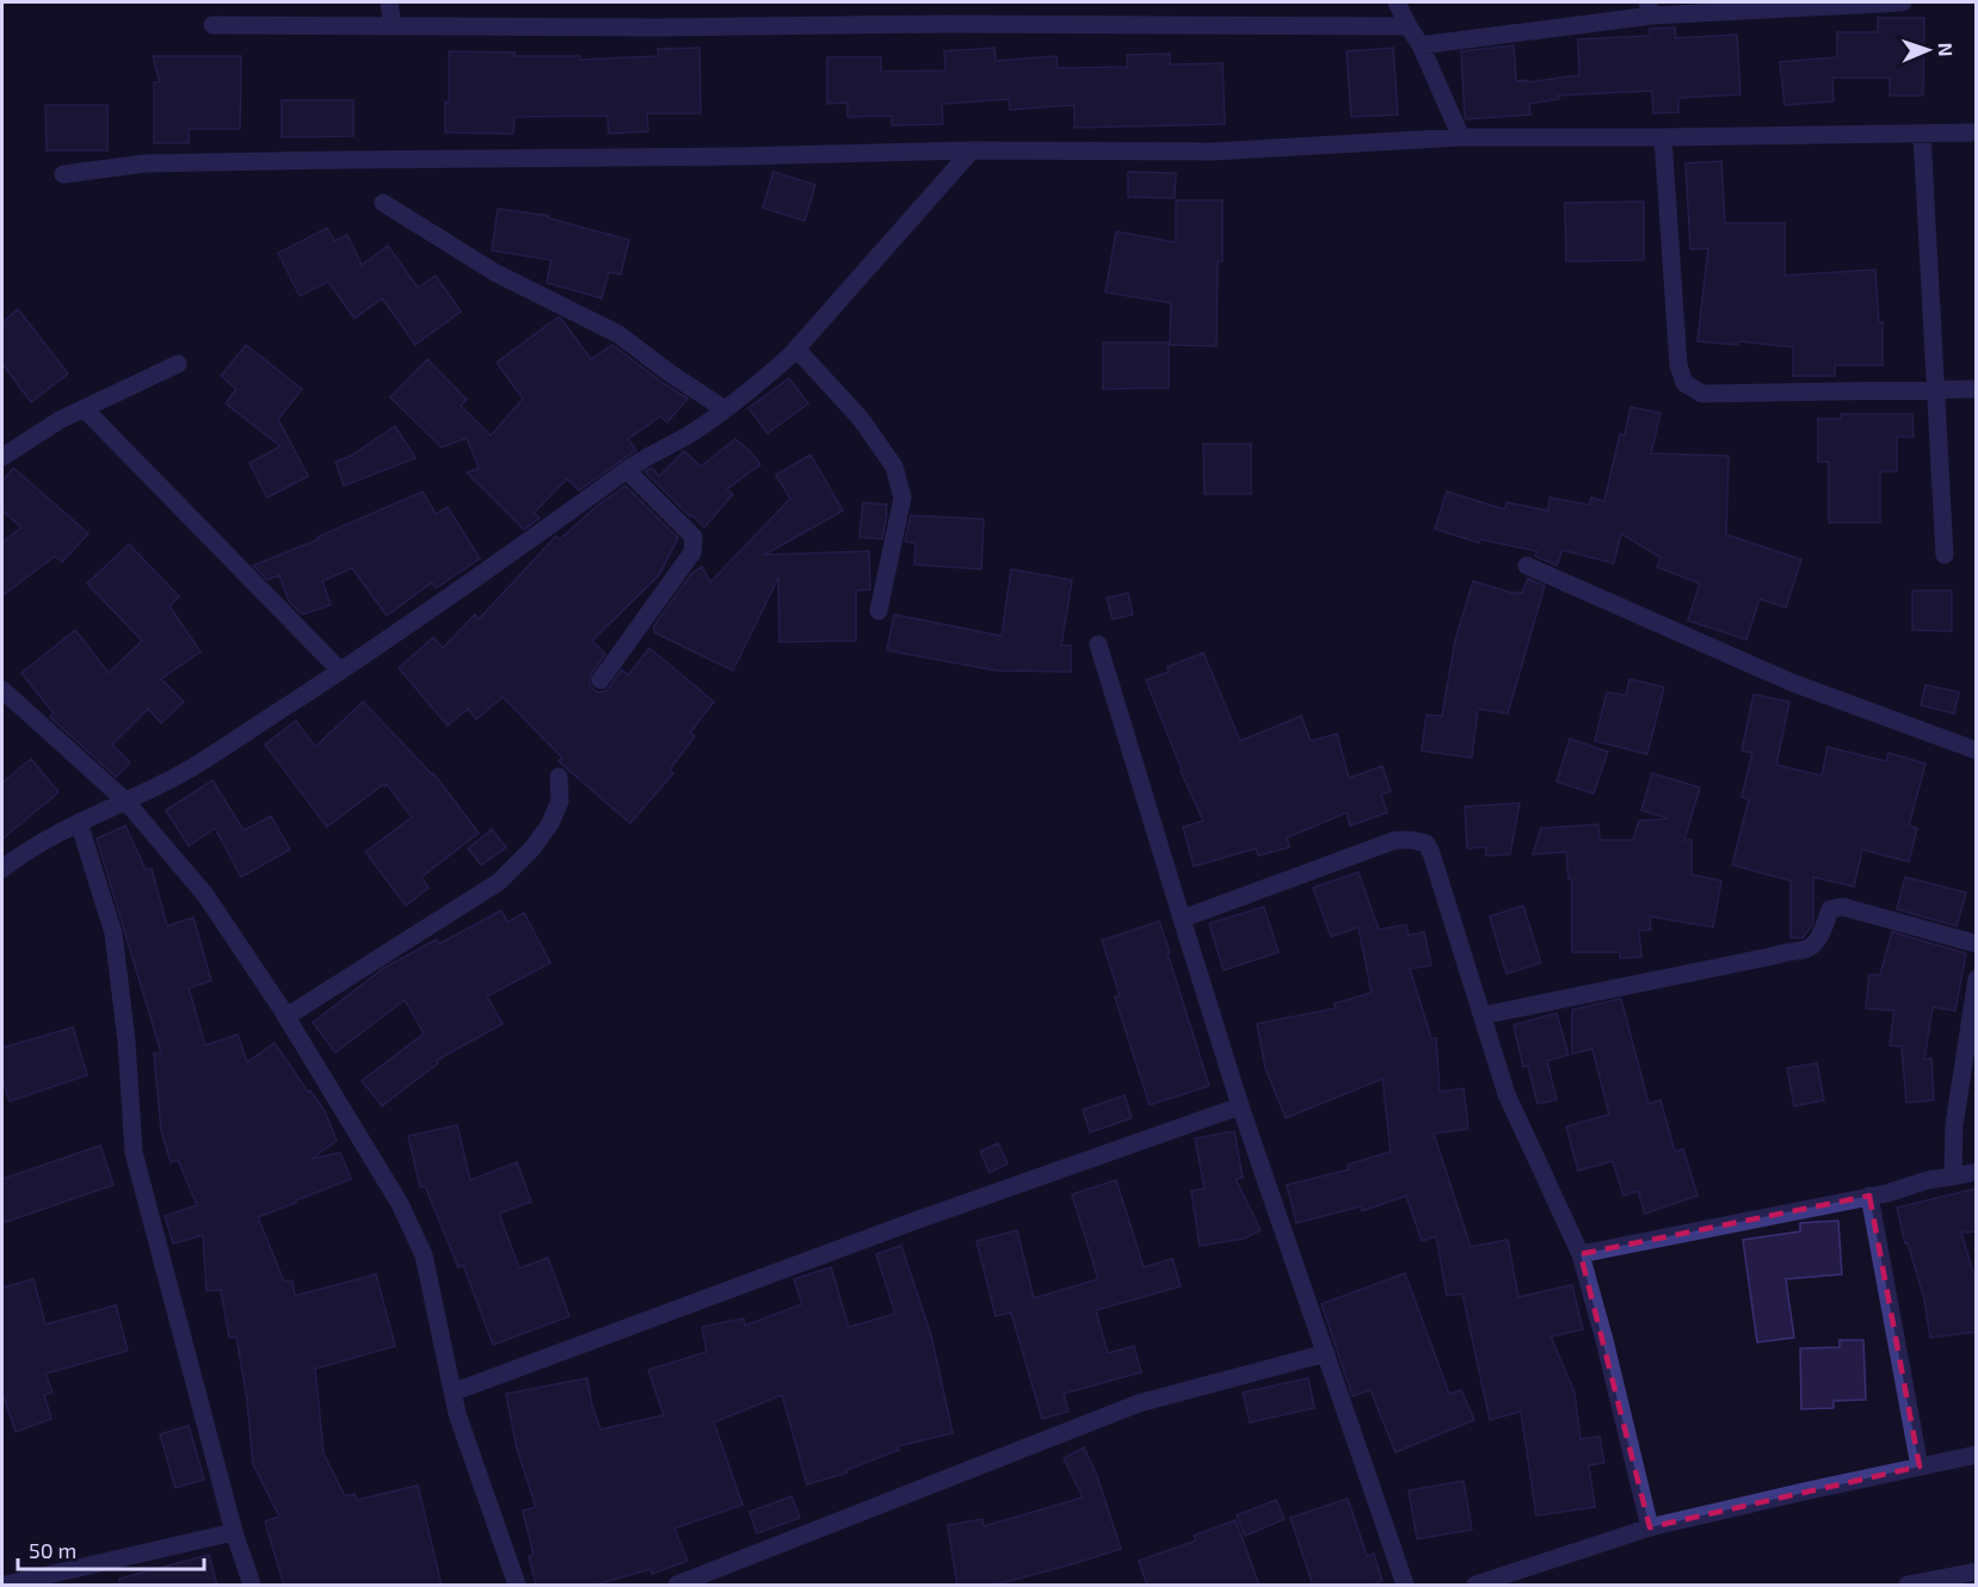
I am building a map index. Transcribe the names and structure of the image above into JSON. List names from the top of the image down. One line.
{"scale_bar":"50 m","north":"right"}
